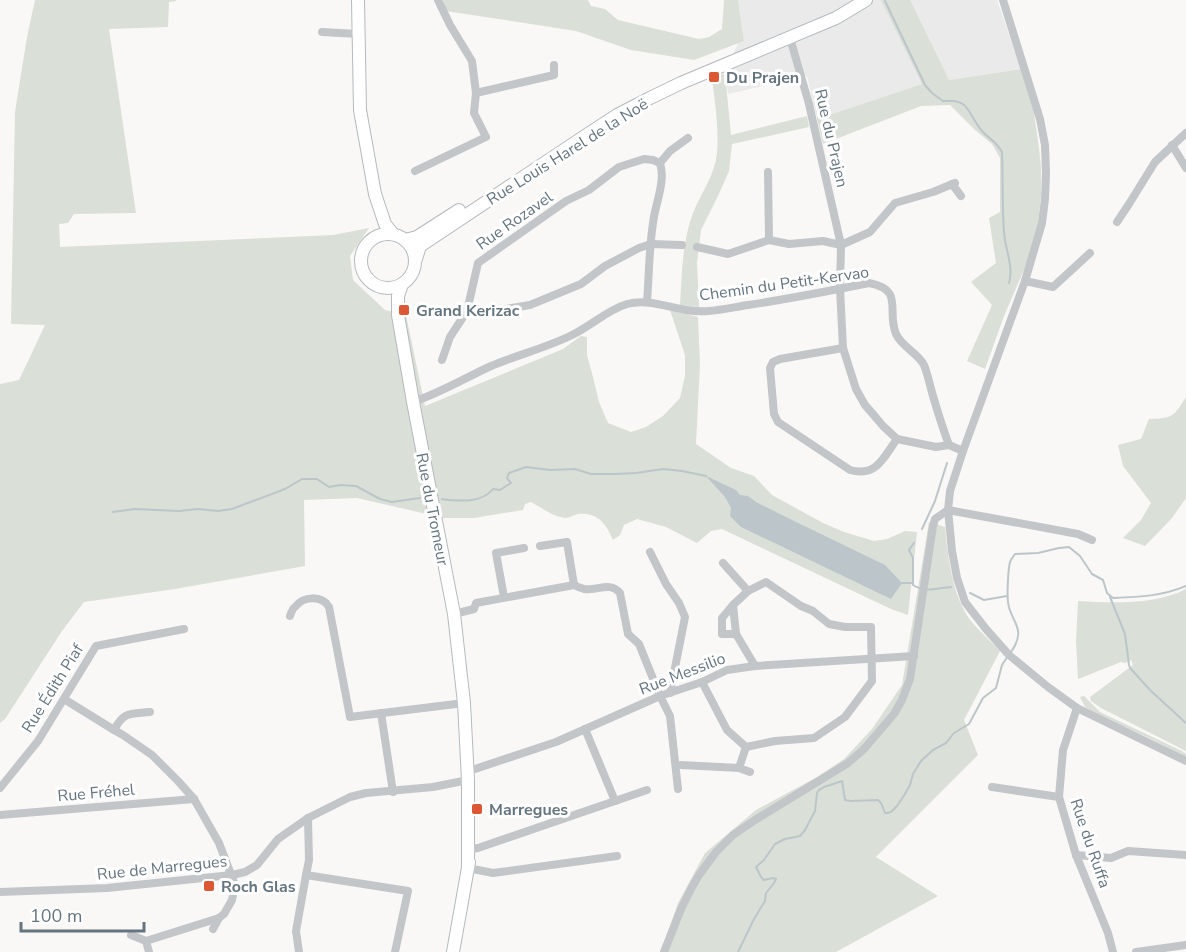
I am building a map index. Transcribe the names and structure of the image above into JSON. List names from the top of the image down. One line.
{"streets":{"main road":["Rue Louis Harel de la Noë","Rue du Tromeur"],"street":["Rue du Prajen","Rue Rozavel","Chemin du Petit-Kervao","Rue Messilio","Rue Édith Piaf","Rue Fréhel","Rue du Ruffa","Rue de Marregues"]},"crossings":[["Rue du Prajen","Rue Louis Harel de la Noë"],["Rue du Prajen","Chemin du Petit-Kervao"],["Rue Louis Harel de la Noë","Rue du Tromeur"],["Chemin du Petit-Kervao","Rue du Tromeur"],["Rue du Tromeur","Rue Messilio"],["Rue du Tromeur","Rue de Marregues"],["Rue Messilio","Rue de Marregues"]],"places":{"transit":["Du Prajen","Grand Kerizac","Marregues","Roch Glas"]},"scale_bar":"100 m"}
